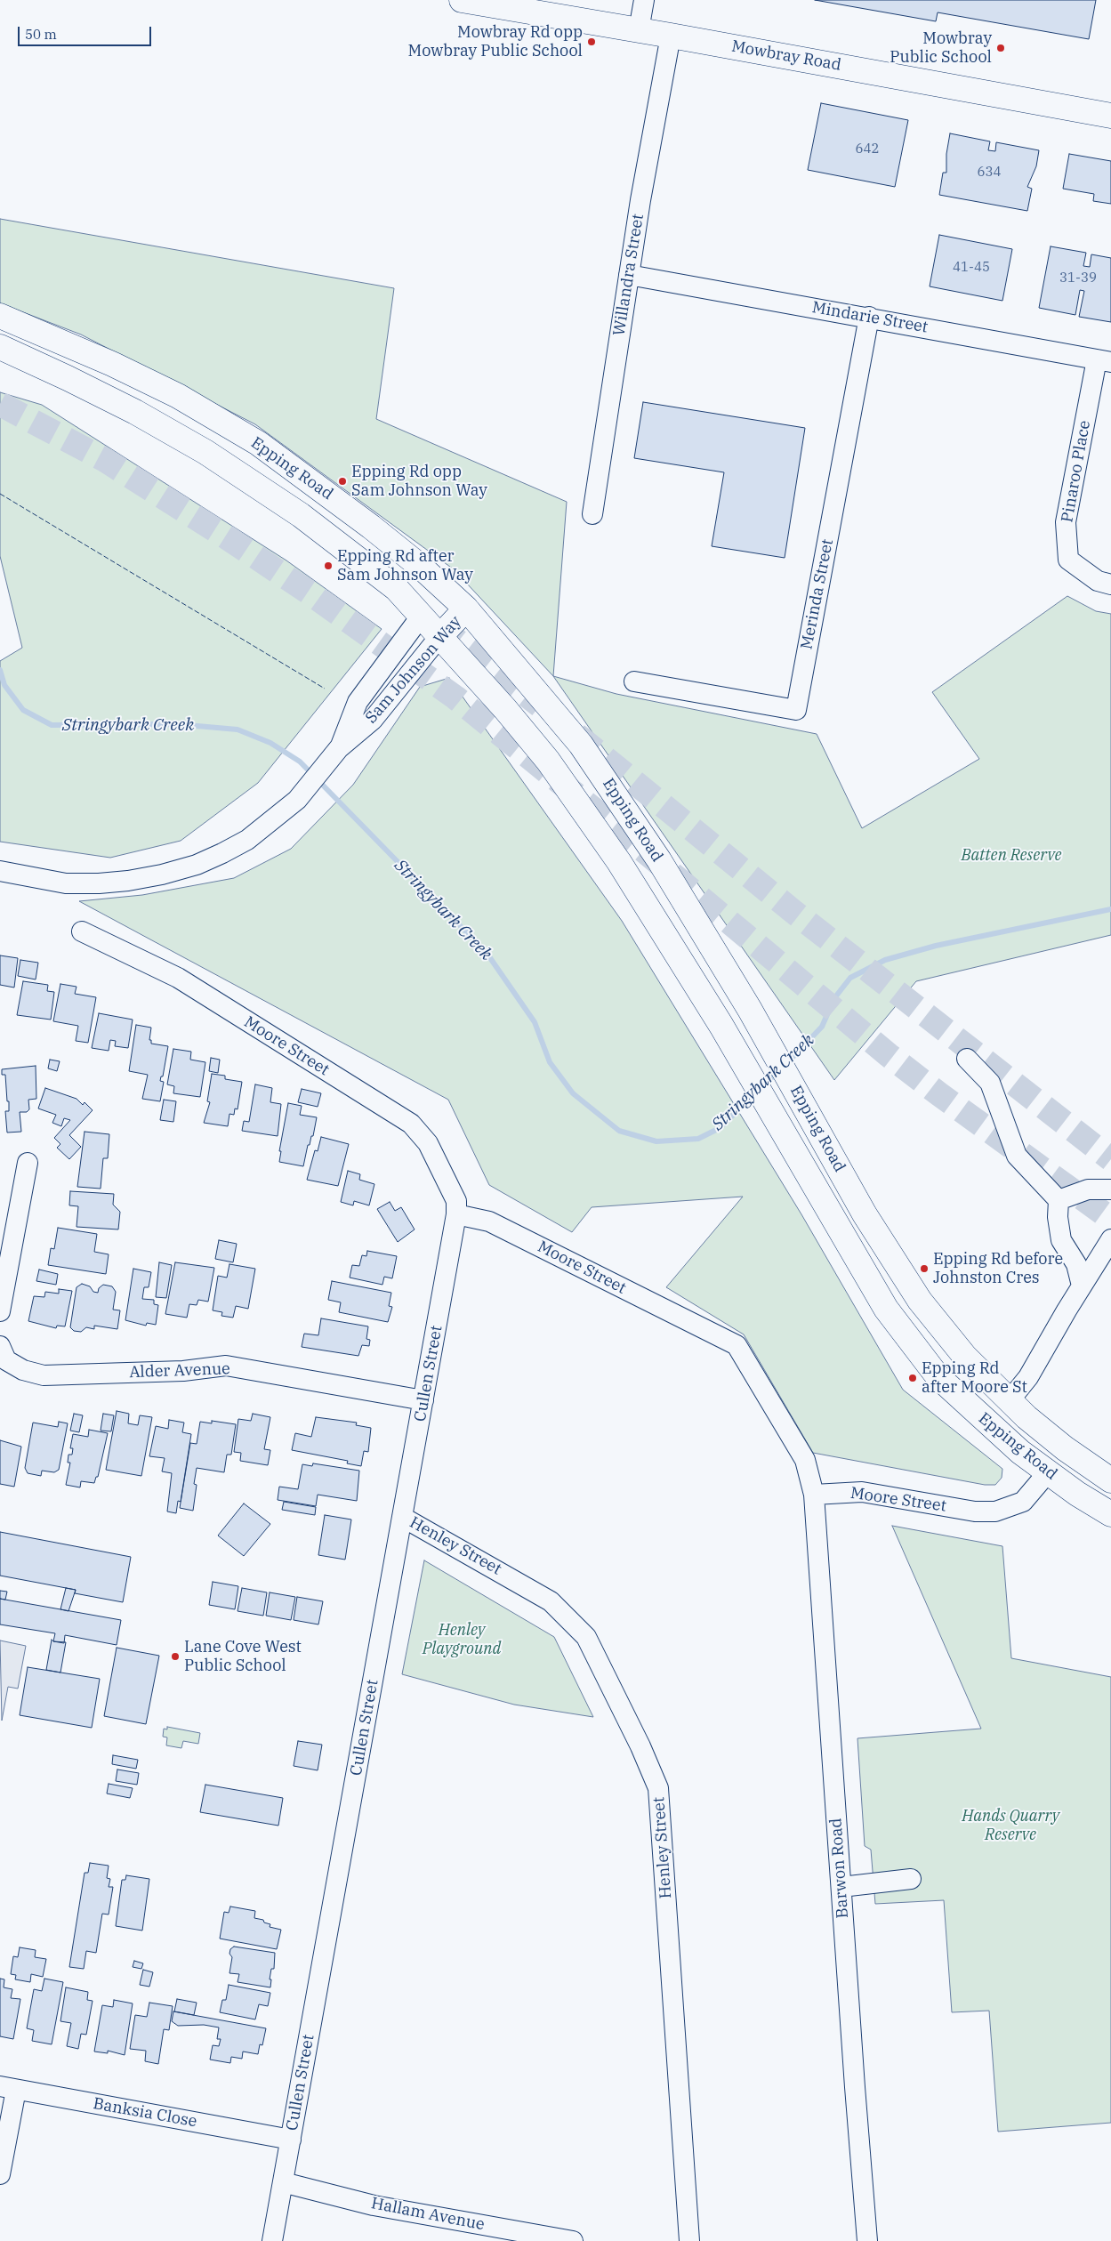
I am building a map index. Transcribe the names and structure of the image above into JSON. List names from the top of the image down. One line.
{"streets":{"main road":["Mowbray Road","Epping Road","Sam Johnson Way","Moore Street"],"street":["Willandra Street","Mindarie Street","Pinaroo Place","Merinda Street","Alder Avenue","Cullen Street","Henley Street","Barwon Road","Banksia Close","Hallam Avenue"]},"crossings":[["Mowbray Road","Willandra Street"],["Willandra Street","Mindarie Street"],["Mindarie Street","Pinaroo Place"],["Mindarie Street","Merinda Street"],["Epping Road","Sam Johnson Way"],["Epping Road","Moore Street"],["Moore Street","Cullen Street"],["Moore Street","Barwon Road"],["Alder Avenue","Cullen Street"],["Cullen Street","Henley Street"],["Cullen Street","Banksia Close"],["Cullen Street","Hallam Avenue"]],"water":["Stringybark Creek"],"parks":["Batten Reserve","Henley Playground","Hands Quarry Reserve"],"places":["Mowbray Rd opp Mowbray Public School","Mowbray Public School","Epping Rd opp Sam Johnson Way","Epping Rd after Sam Johnson Way","Epping Rd before Johnston Cres","Epping Rd after Moore St","Lane Cove West Public School"],"house_numbers":["642","634","41-45","31-39"],"scale_bar":"50 m"}
